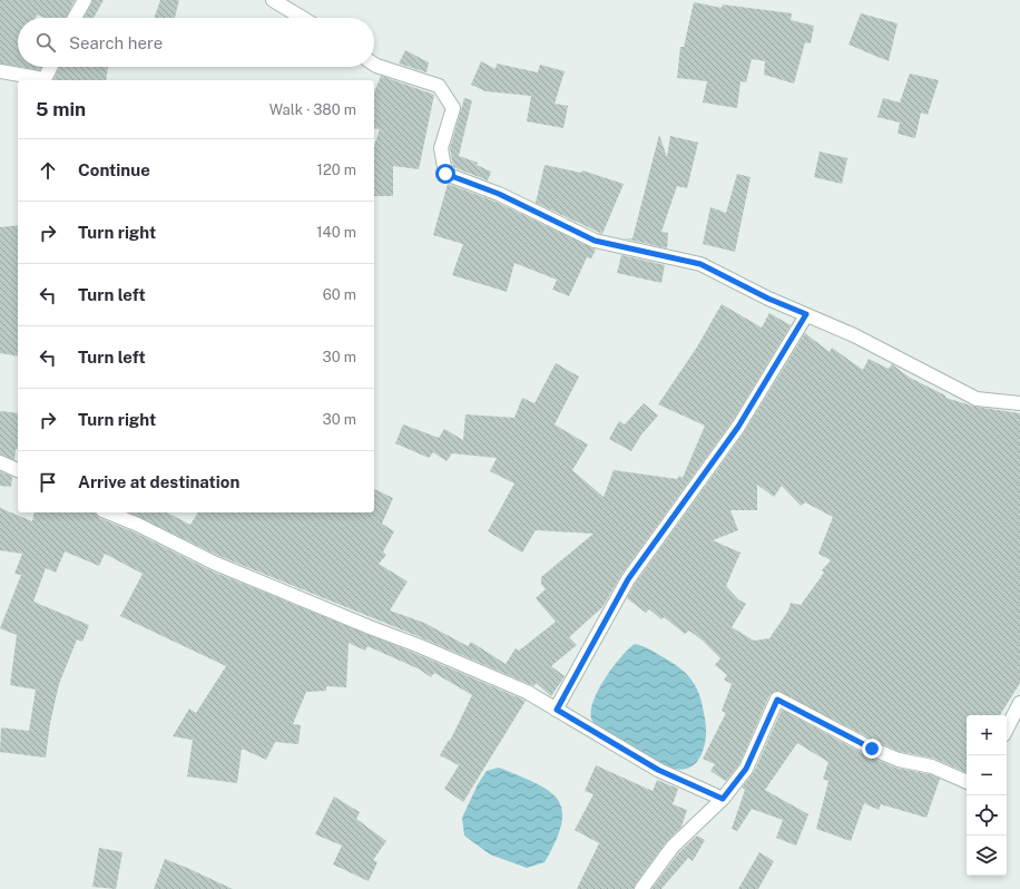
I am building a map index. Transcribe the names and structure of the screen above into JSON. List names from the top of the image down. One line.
{"page":{"search":"Search here","heading":["5 min","Walk · 380 m"],"list":[["Continue","120 m"],["Turn right","140 m"],["Turn left","60 m"],["Turn left","30 m"],["Turn right","30 m"],"Arrive at destination"],"map_buttons":["+","−"]}}
